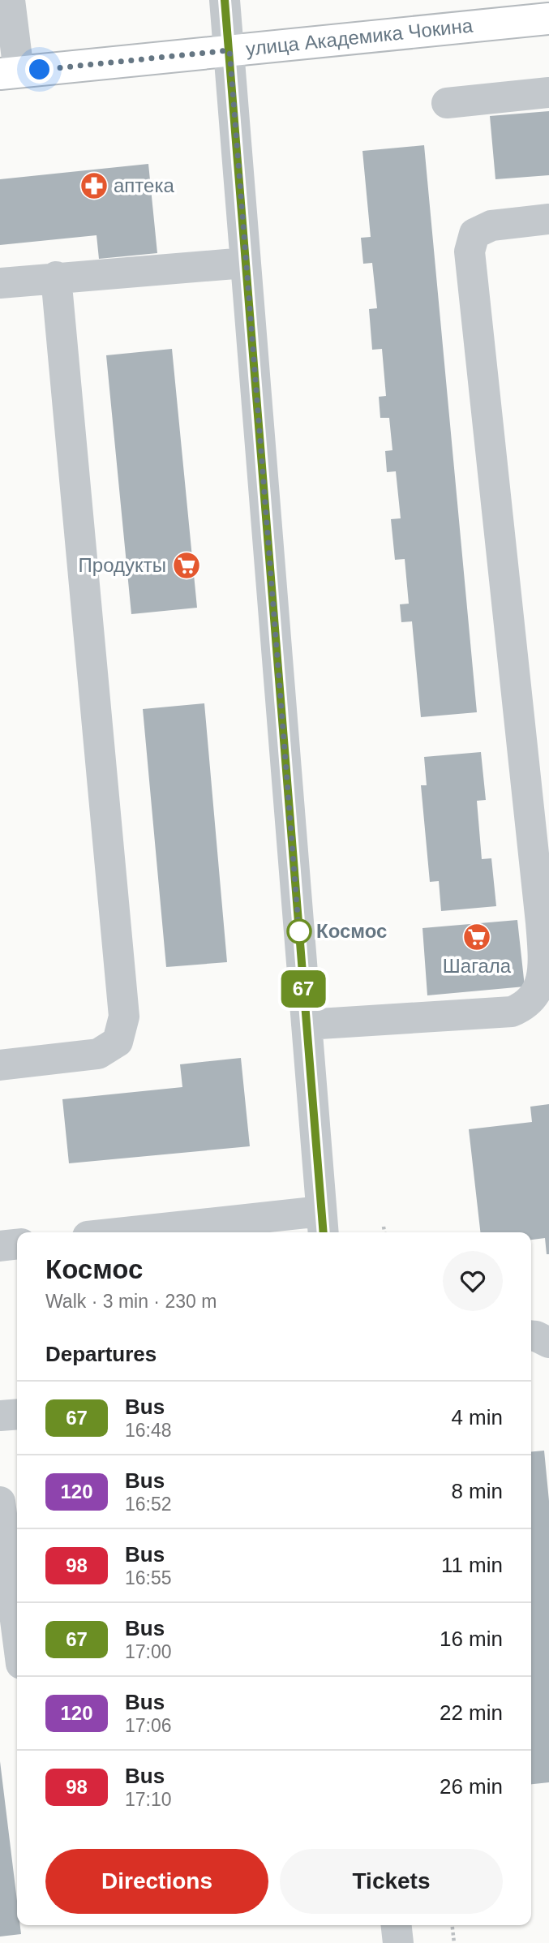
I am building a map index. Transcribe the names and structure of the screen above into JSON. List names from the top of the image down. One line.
{"streets":{"main road":["улица Академика Чокина"]},"places":{"pharmacy":["аптека"],"supermarket":["Продукты","Шагала"],"other":["Космос"]},"lines":["bus line 67"],"page":{"on_map":"67","heading":[["Космос","Walk · 3 min · 230 m"],"Departures"],"list":[{"mark":"67","name":"Bus","note":"16:48","value":"4 min"},{"mark":"120","name":"Bus","note":"16:52","value":"8 min"},{"mark":"98","name":"Bus","note":"16:55","value":"11 min"},{"mark":"67","name":"Bus","note":"17:00","value":"16 min"},{"mark":"120","name":"Bus","note":"17:06","value":"22 min"},{"mark":"98","name":"Bus","note":"17:10","value":"26 min"}],"buttons":["Directions","Tickets"]}}
